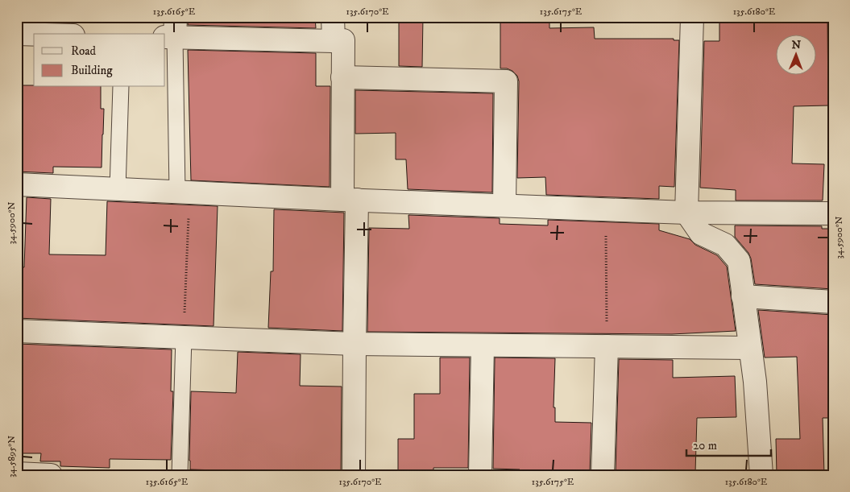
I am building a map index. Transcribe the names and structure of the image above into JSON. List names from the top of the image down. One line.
{"legend":["Road","Building"],"scale_bar":"20 m","north":"top","coordinates":["135.6165°E","135.6170°E","135.6175°E","135.6180°E","34.5900°N","34.5895°N"]}
